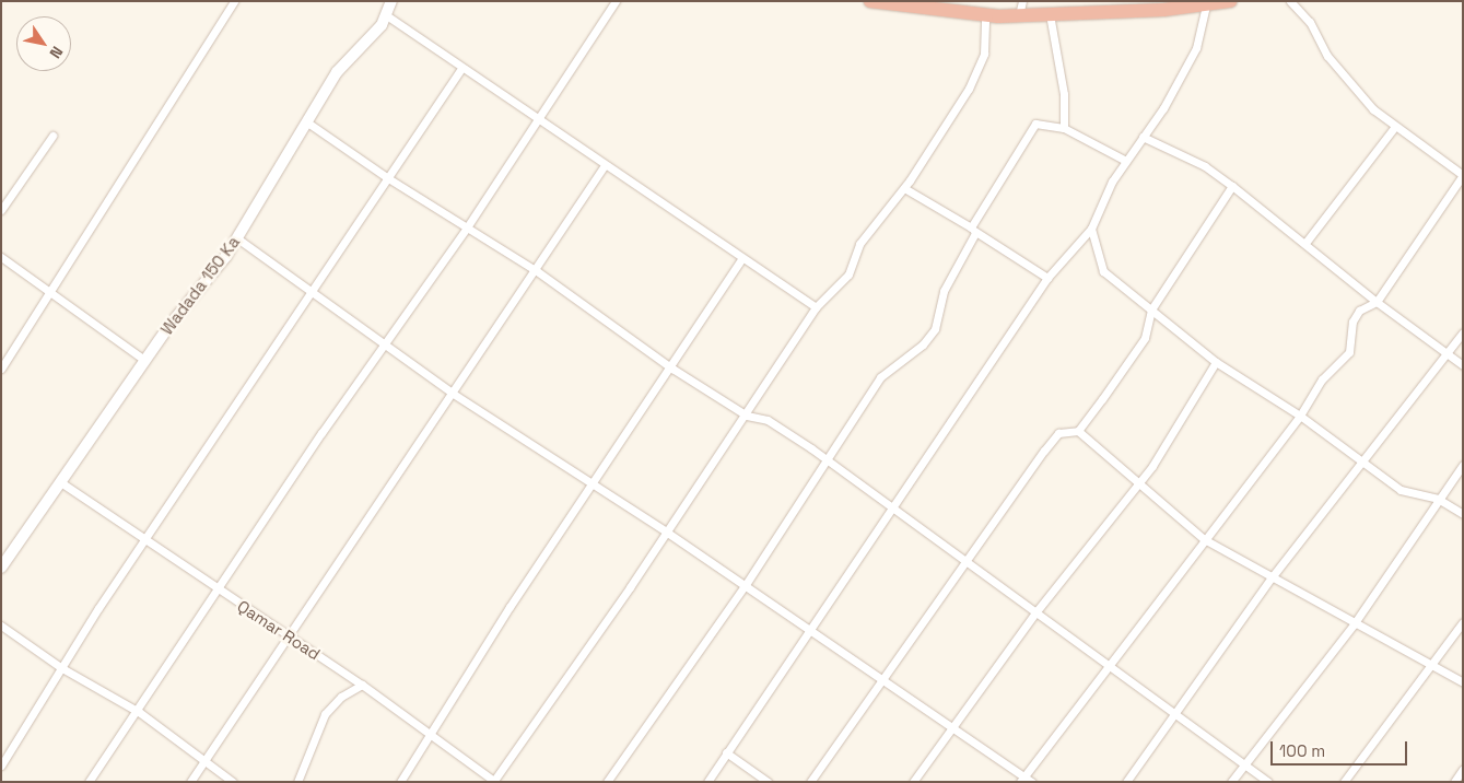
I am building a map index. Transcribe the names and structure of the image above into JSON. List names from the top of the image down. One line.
{"streets":{"street":["Wadada 150 Ka","Qamar Road"]},"crossings":[["Wadada 150 Ka","Qamar Road"]],"scale_bar":"100 m","north":"bottom right"}
